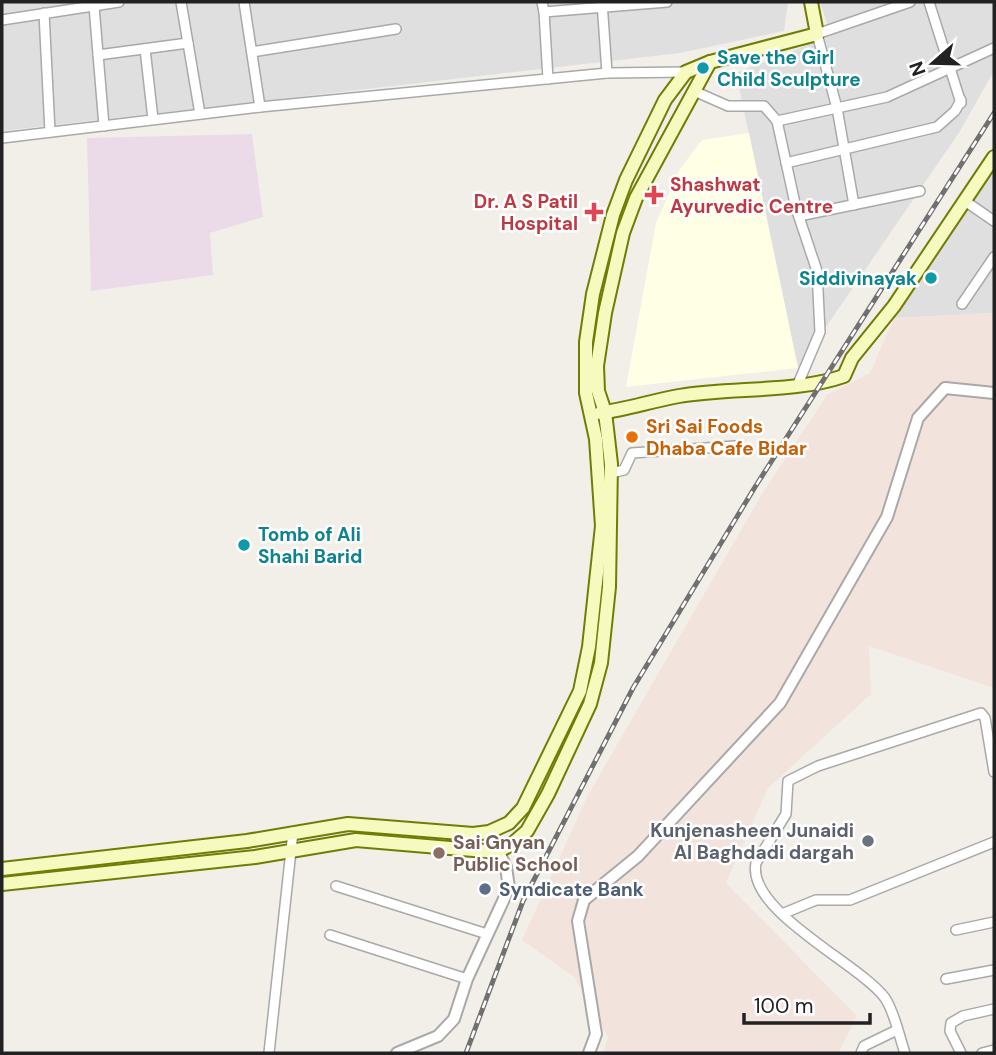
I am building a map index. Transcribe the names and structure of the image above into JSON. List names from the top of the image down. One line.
{"places":{"other":["Save the Girl Child Sculpture","Siddivinayak","Sri Sai Foods Dhaba Cafe Bidar","Tomb of Ali Shahi Barid","Kunjenasheen Junaidi Al Baghdadi dargah","Sai Gnyan Public School","Syndicate Bank"],"health":["Shashwat Ayurvedic Centre","Dr. A S Patil Hospital"]},"scale_bar":"100 m","north":"left"}
